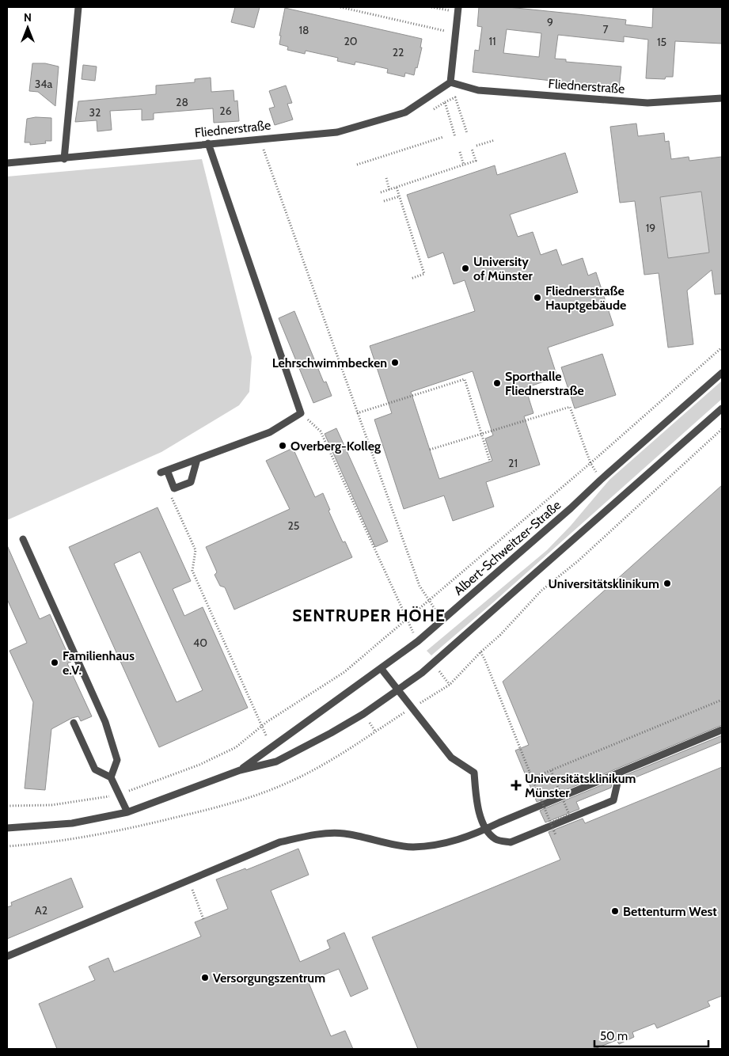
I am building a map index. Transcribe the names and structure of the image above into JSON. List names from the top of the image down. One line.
{"streets":{"street":["Fliednerstraße","Albert-Schweitzer-Straße"]},"districts":["SENTRUPER HÖHE"],"places":{"other":["University of Münster","Fliednerstraße Hauptgebäude","Lehrschwimmbecken","Sporthalle Fliednerstraße","Overberg-Kolleg","Universitätsklinikum","Familienhaus e.V.","Bettenturm West","Versorgungszentrum"],"health":["Universitätsklinikum Münster"]},"house_numbers":["9","7","18","20","11","15","22","34a","28","26","32","19","21","25","40","A2"],"scale_bar":"50 m","north":"top"}
